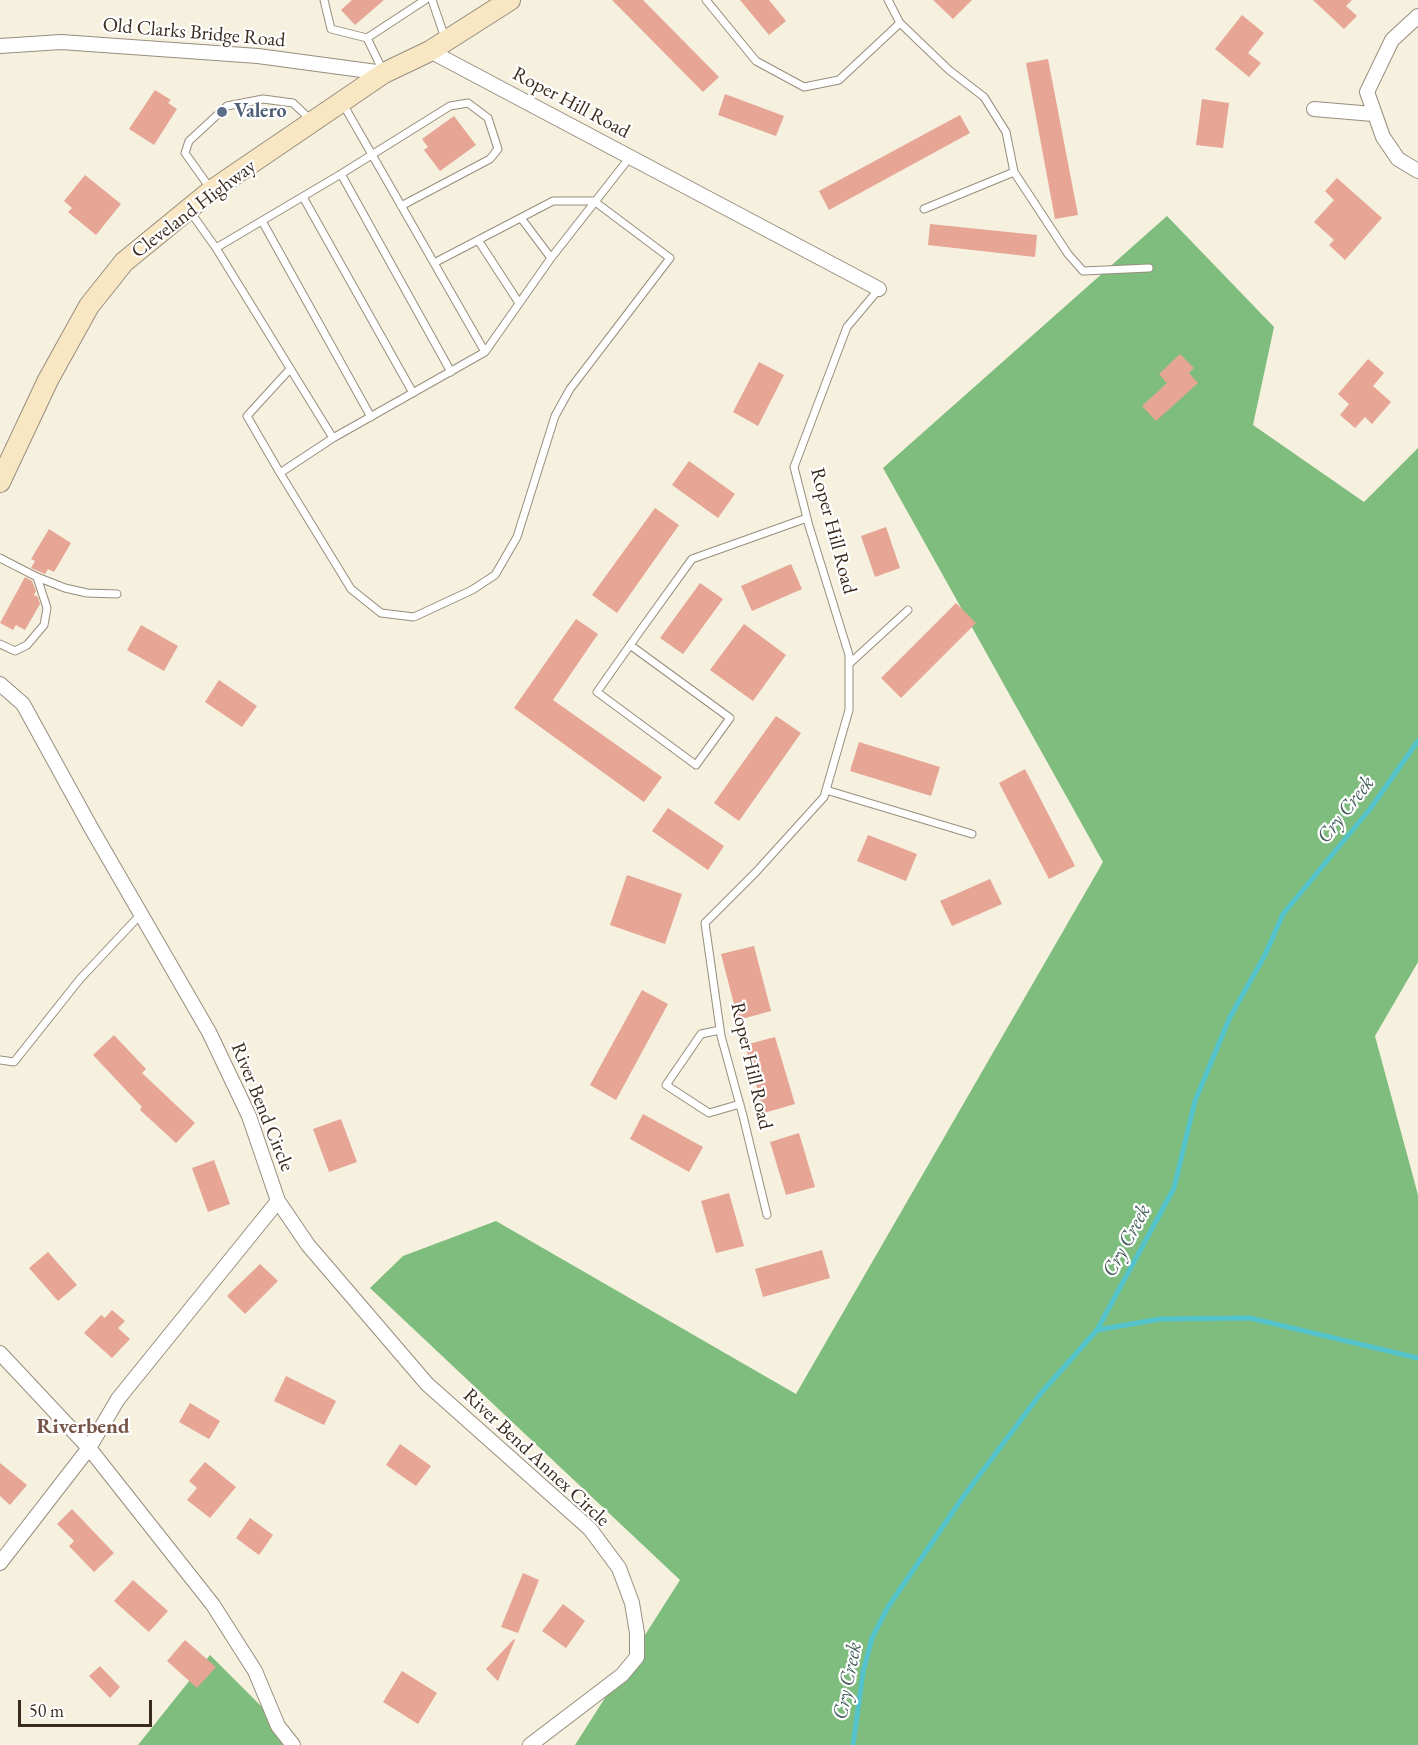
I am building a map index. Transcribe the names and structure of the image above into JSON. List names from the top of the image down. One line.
{"streets":{"main road":["Cleveland Highway"],"street":["Old Clarks Bridge Road","Roper Hill Road","River Bend Circle","River Bend Annex Circle"]},"crossings":[["Old Clarks Bridge Road","Cleveland Highway"],["Roper Hill Road","Cleveland Highway"],["River Bend Circle","River Bend Annex Circle"]],"districts":["Riverbend"],"water":["Cry Creek"],"places":["Valero"],"scale_bar":"50 m"}
